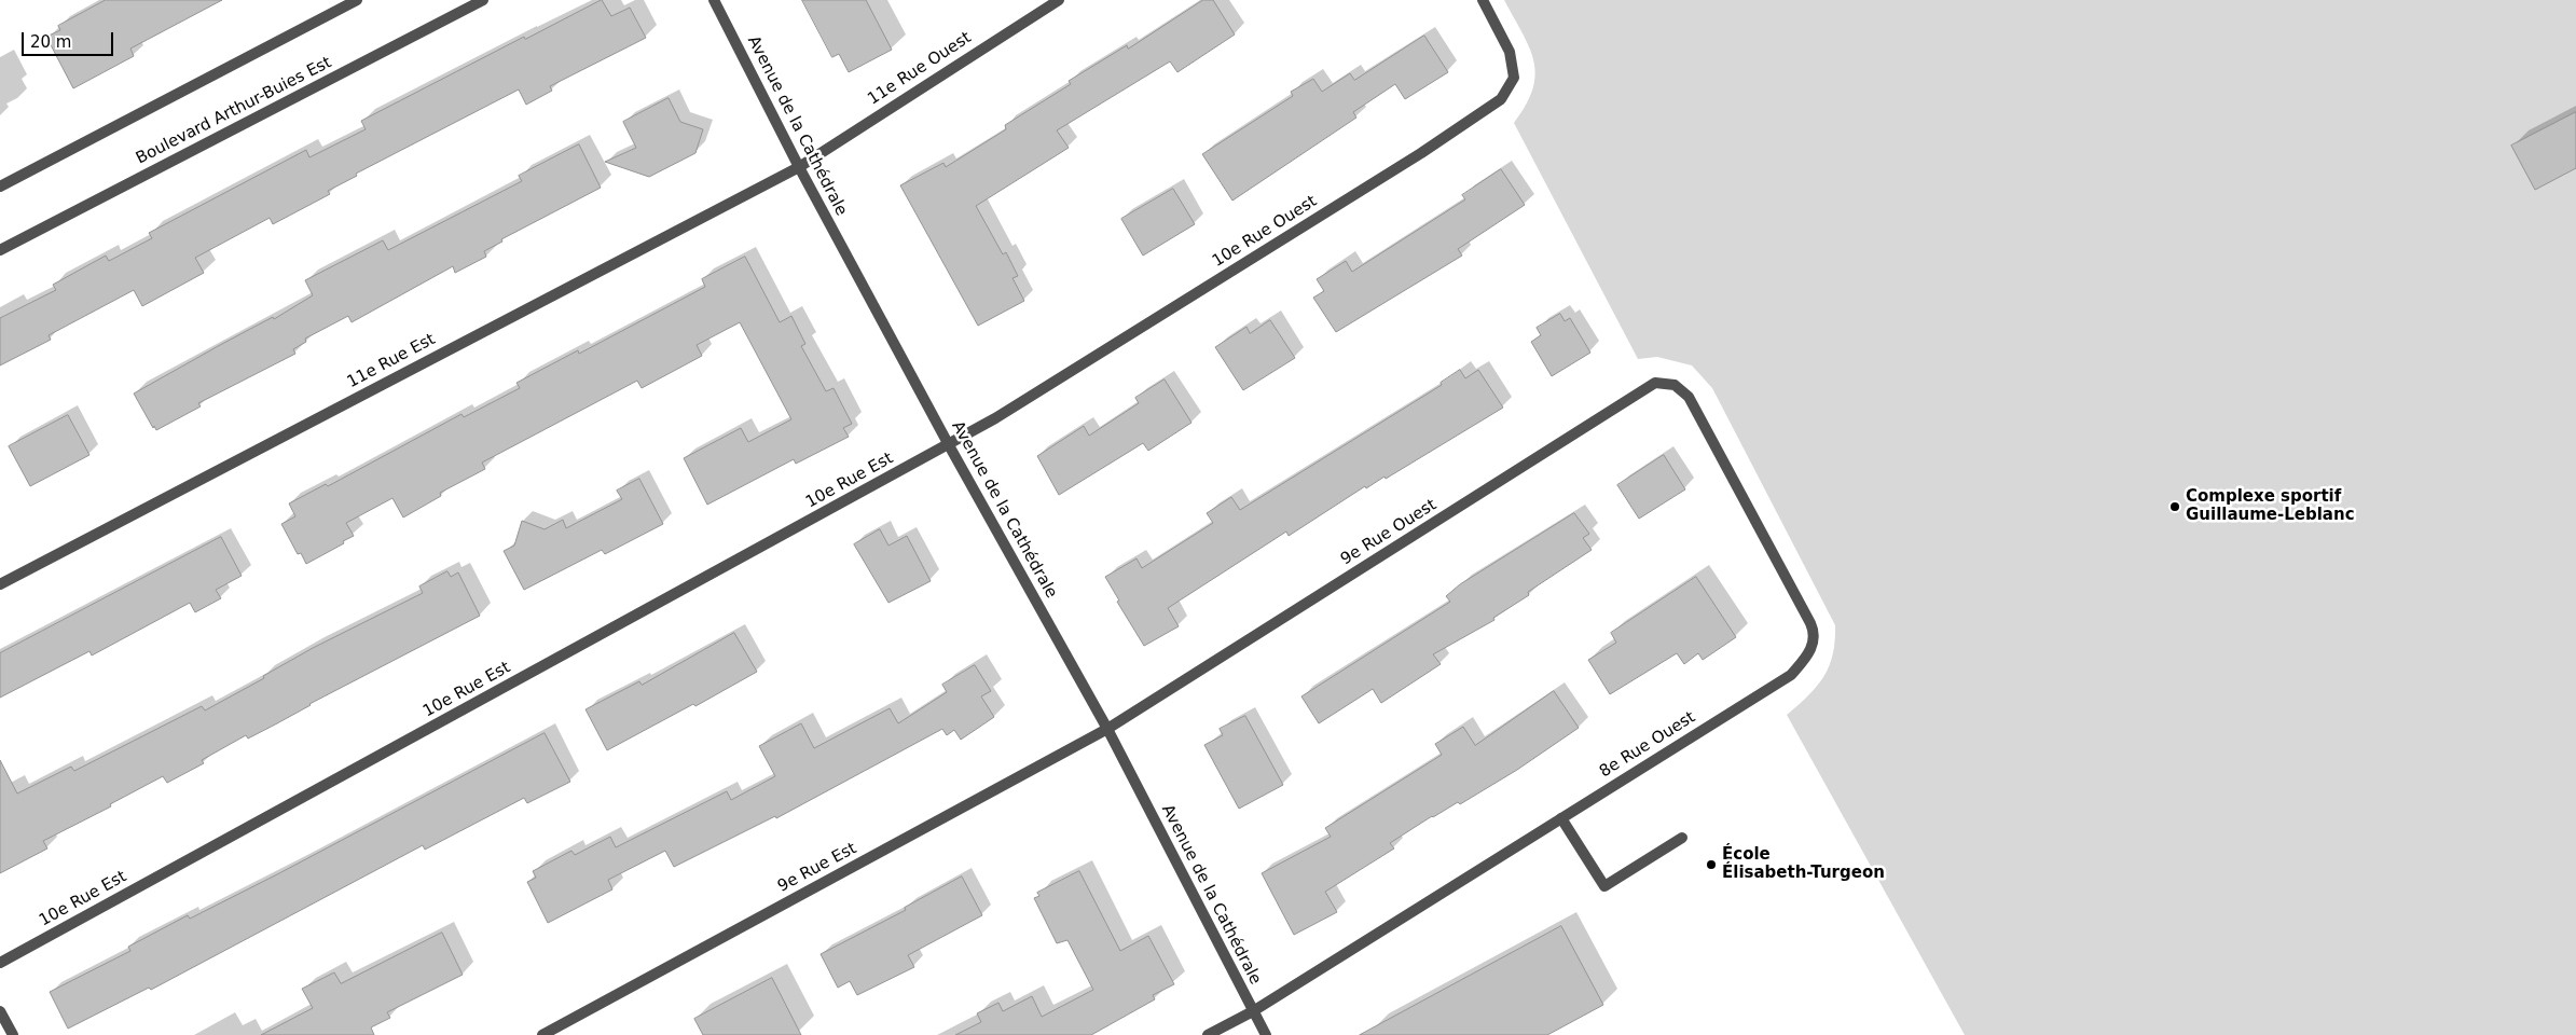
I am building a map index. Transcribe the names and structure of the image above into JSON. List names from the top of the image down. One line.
{"streets":{"street":["11e Rue Ouest","Boulevard Arthur-Buies Est","Avenue de la Cathédrale","10e Rue Ouest","11e Rue Est","10e Rue Est","9e Rue Ouest","8e Rue Ouest","9e Rue Est"]},"crossings":[["11e Rue Ouest","Avenue de la Cathédrale"],["11e Rue Ouest","11e Rue Est"],["Avenue de la Cathédrale","10e Rue Ouest"],["Avenue de la Cathédrale","11e Rue Est"],["Avenue de la Cathédrale","10e Rue Est"],["Avenue de la Cathédrale","9e Rue Ouest"],["Avenue de la Cathédrale","8e Rue Ouest"],["Avenue de la Cathédrale","9e Rue Est"],["10e Rue Ouest","10e Rue Est"],["9e Rue Ouest","8e Rue Ouest"],["9e Rue Ouest","9e Rue Est"]],"places":["Complexe sportif Guillaume-Leblanc","École Élisabeth-Turgeon"],"scale_bar":"20 m"}
